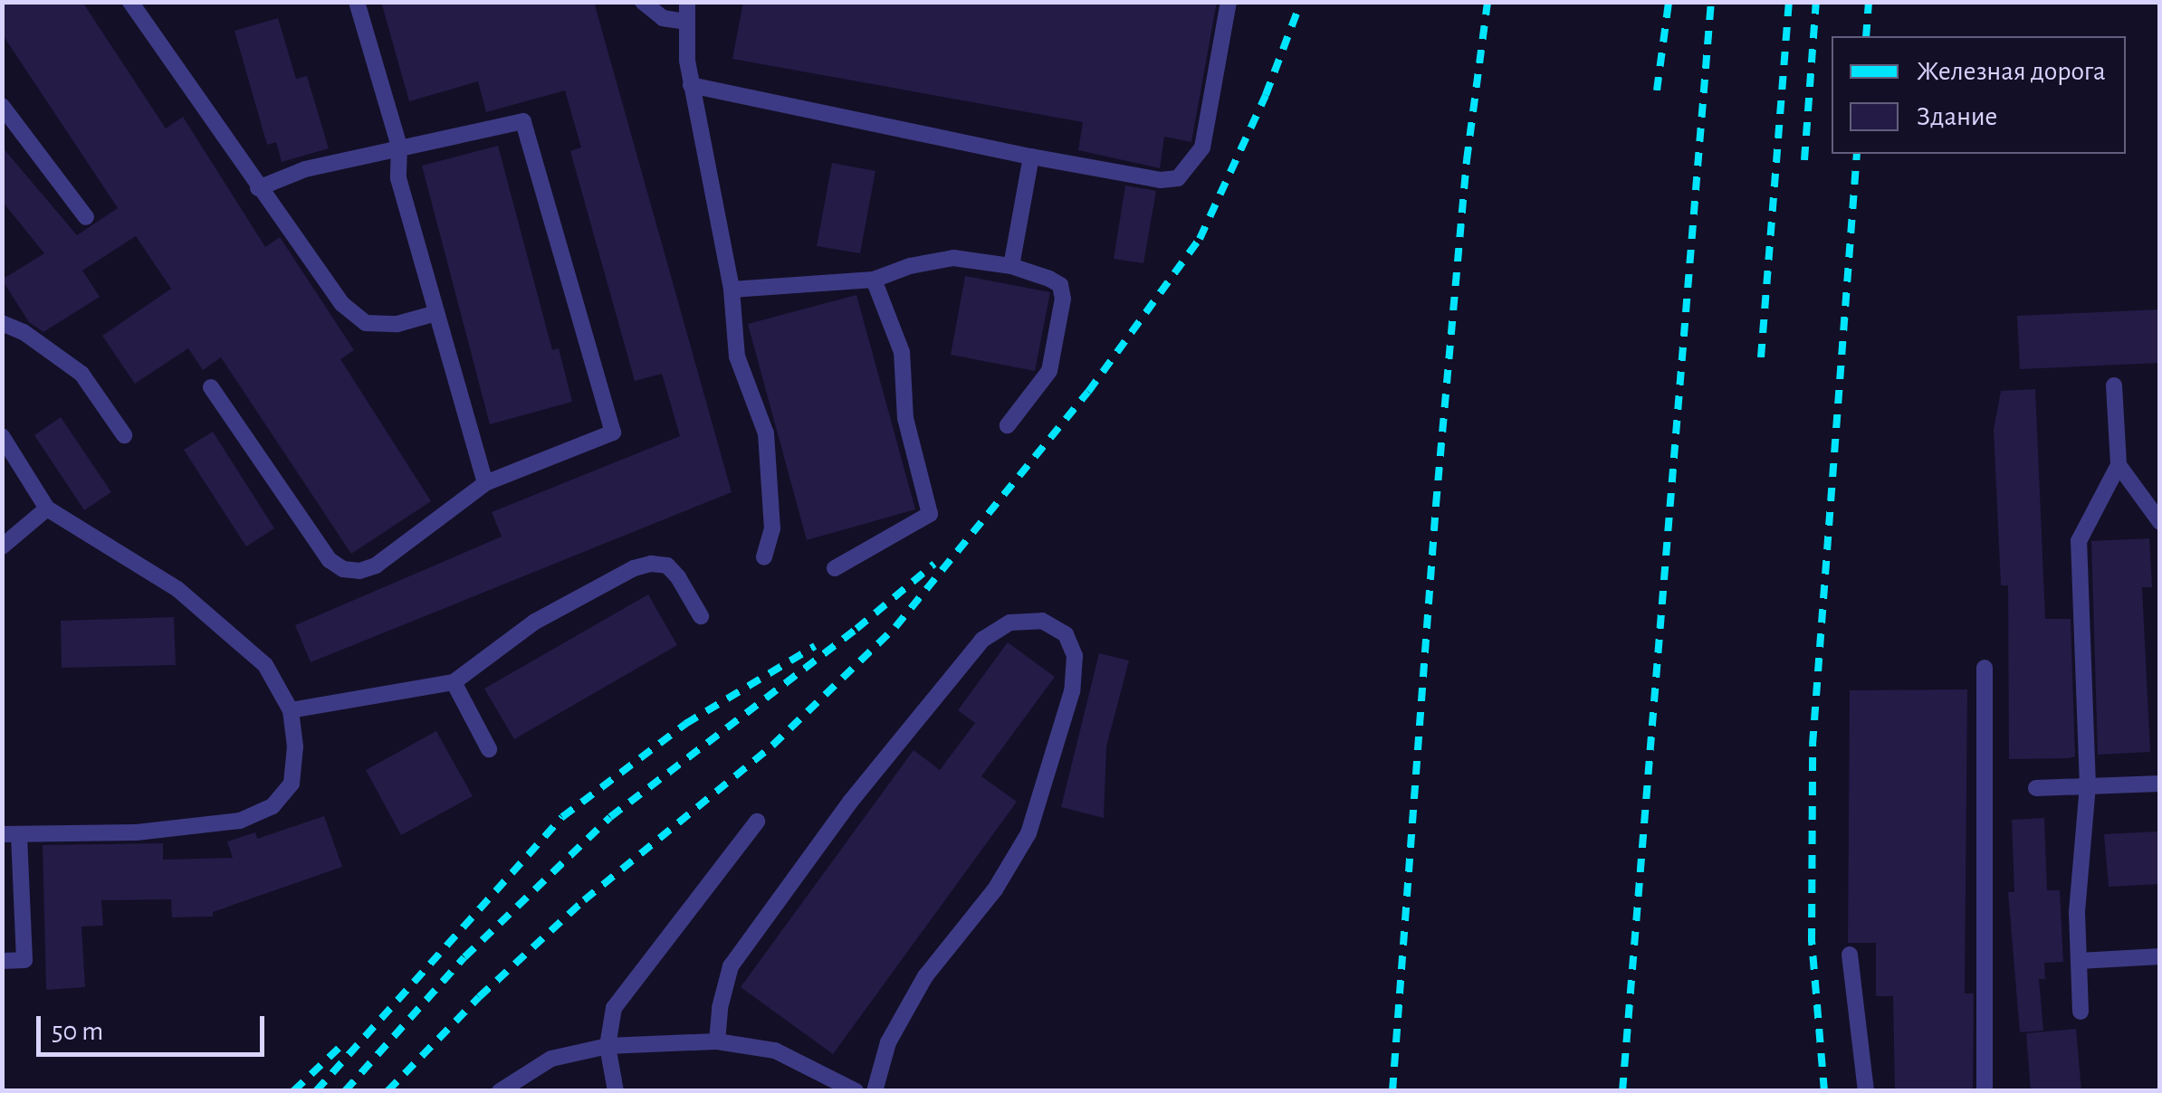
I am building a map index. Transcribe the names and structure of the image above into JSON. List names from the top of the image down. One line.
{"legend":["Железная дорога","Здание"],"scale_bar":"50 m"}
